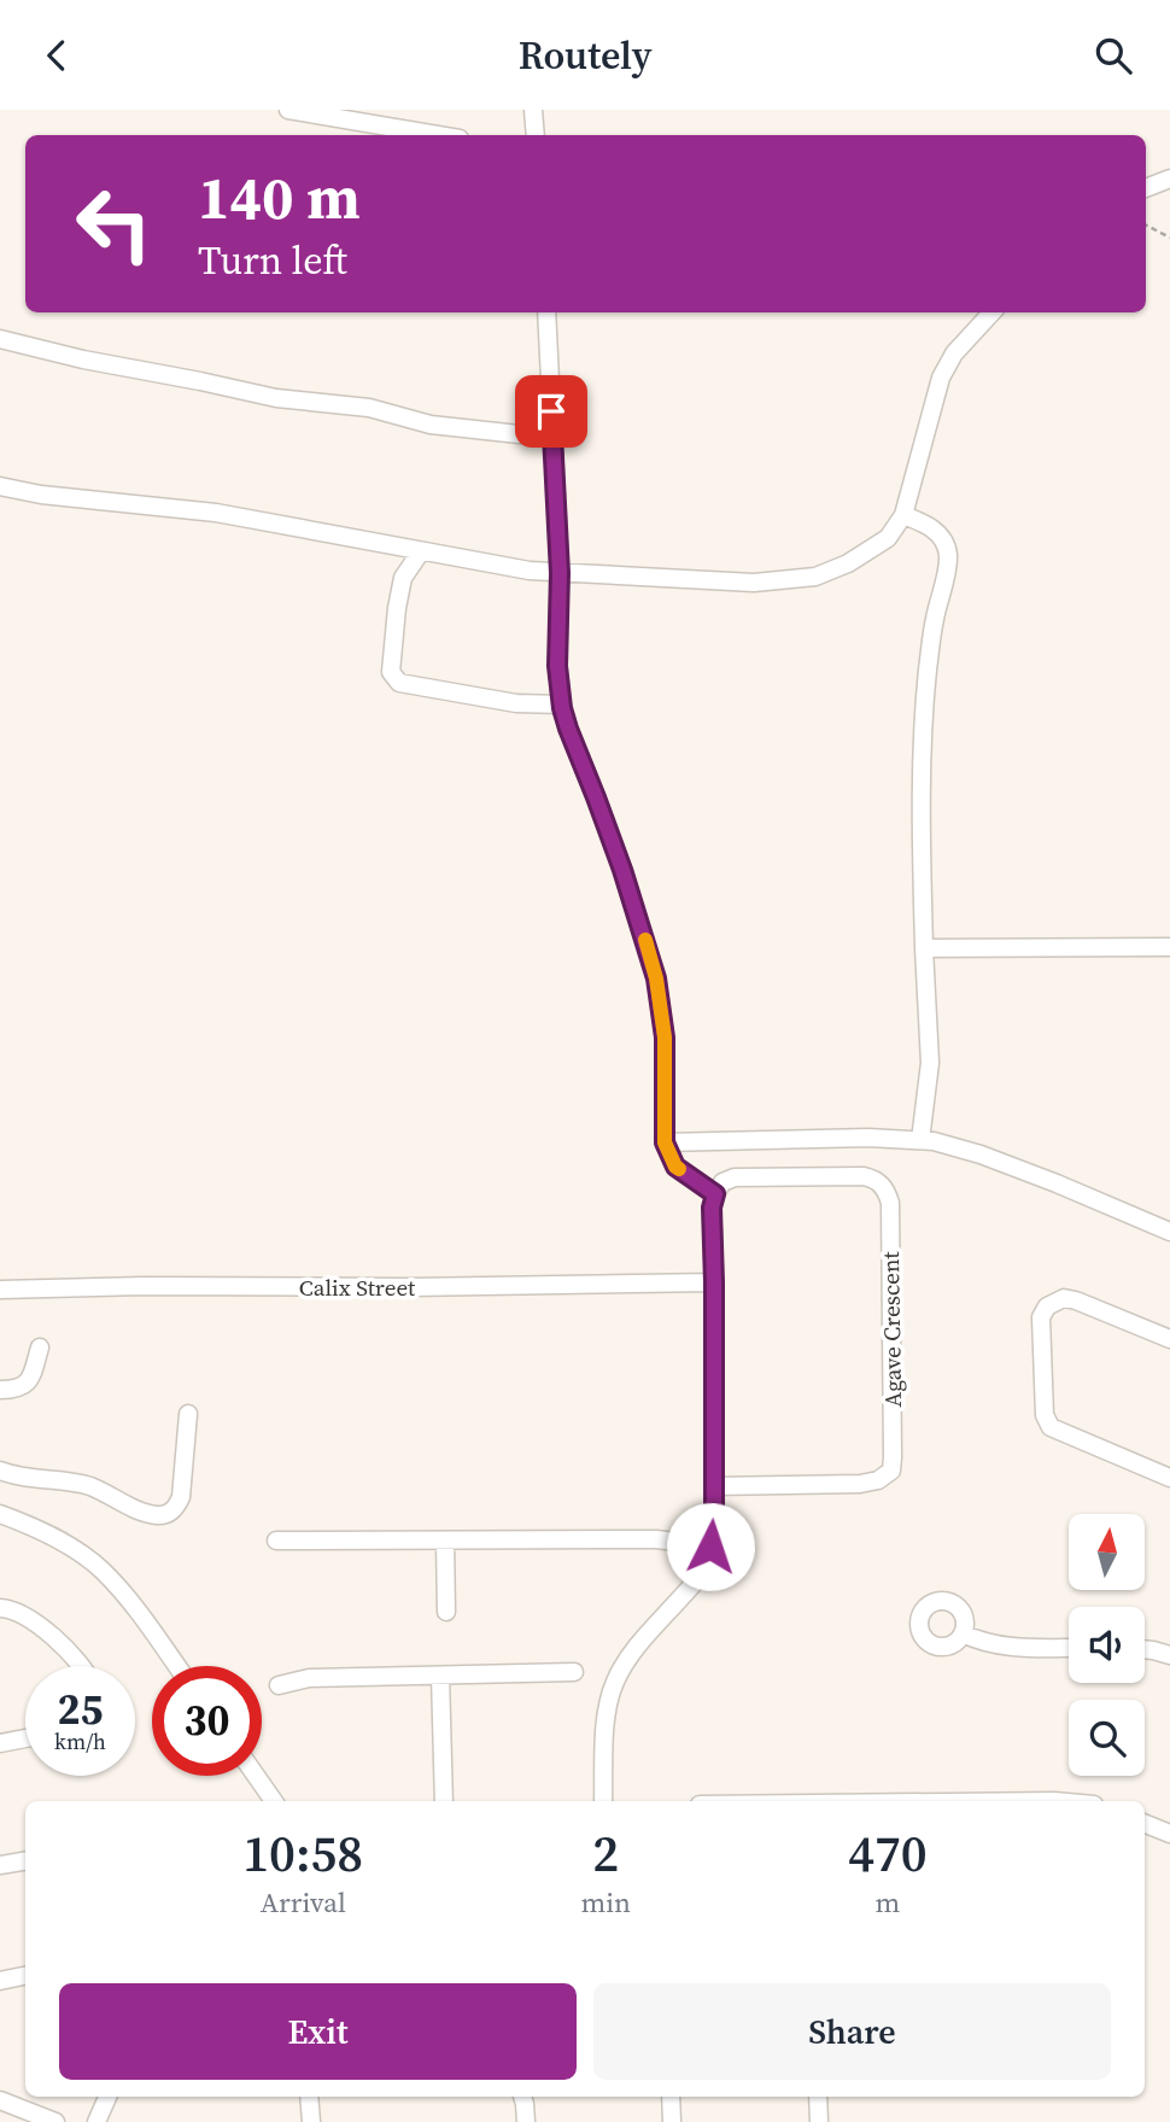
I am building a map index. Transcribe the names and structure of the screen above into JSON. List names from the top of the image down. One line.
{"streets":{"street":["Calix Street","Agave Crescent"]},"north":"top","page":{"header":"Routely","turn":["140 m","Turn left"],"speed":"25 km/h","limit":"30","eta":["10:58","Arrival","2","min","470","m"],"buttons":["Exit","Share"]}}
